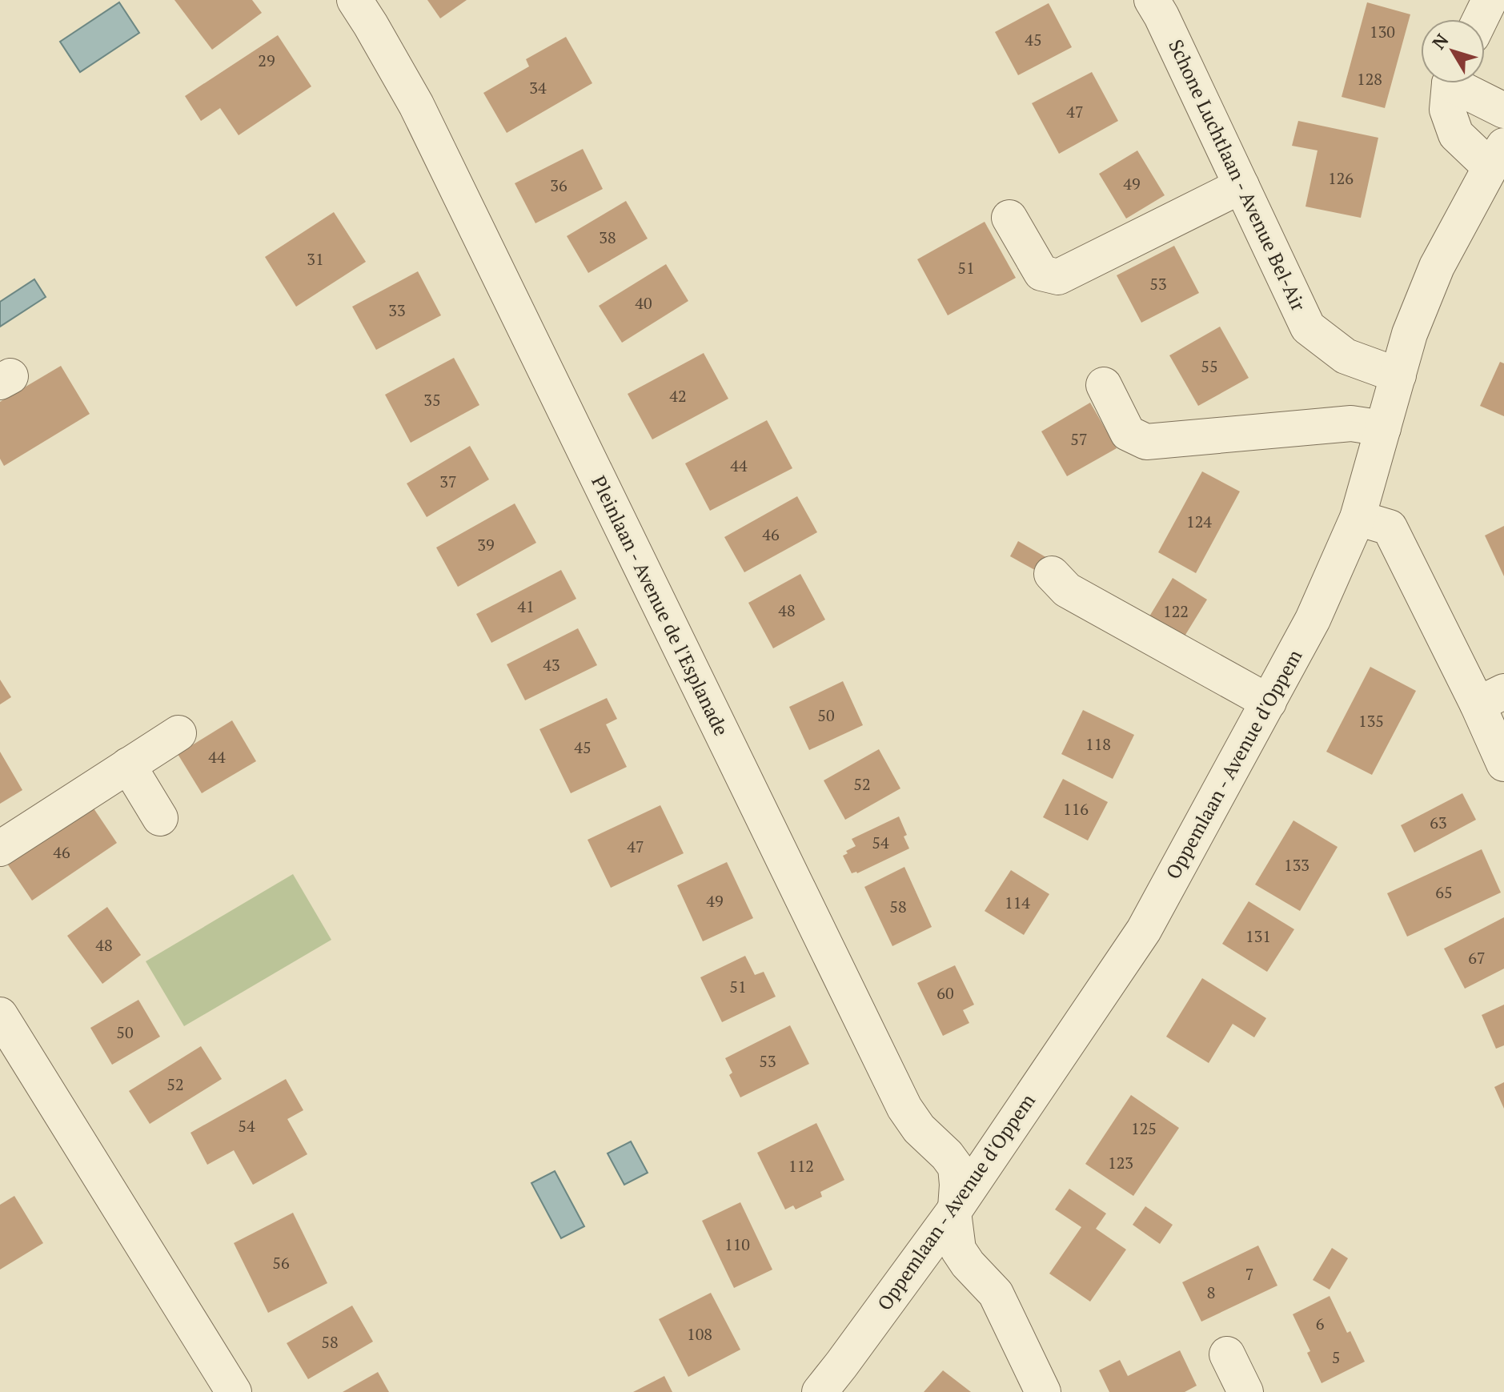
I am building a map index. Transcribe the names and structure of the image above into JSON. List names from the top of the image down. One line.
{"streets":{"street":["Schone Luchtlaan - Avenue Bel-Air","Pleinlaan - Avenue de l'Esplanade","Oppemlaan - Avenue d'Oppem"]},"crossings":[["Schone Luchtlaan - Avenue Bel-Air","Oppemlaan - Avenue d'Oppem"],["Pleinlaan - Avenue de l'Esplanade","Oppemlaan - Avenue d'Oppem"]],"house_numbers":["130","45","29","128","34","47","126","49","36","38","31","51","53","40","33","55","42","35","57","44","37","124","46","39","41","48","122","43","50","135","118","45","44","52","116","63","54","47","46","133","65","49","114","58","131","48","67","51","60","50","53","52","54","125","123","112","110","56","7","8","6","108","58","5"],"north":"top left"}
